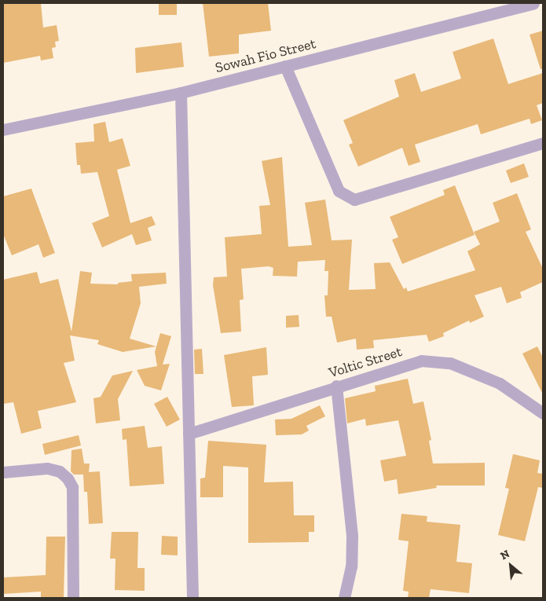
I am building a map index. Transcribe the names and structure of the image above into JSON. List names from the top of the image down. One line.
{"streets":{"street":["Sowah Fio Street","Voltic Street"]},"north":"top left"}
